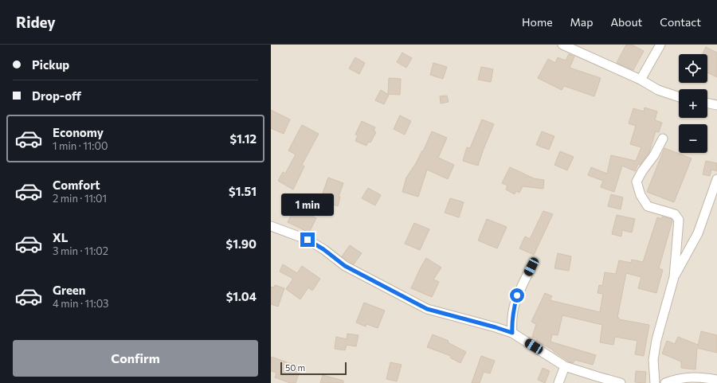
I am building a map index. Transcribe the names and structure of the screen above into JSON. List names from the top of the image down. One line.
{"scale_bar":"50 m","page":{"header":"Ridey","nav":["Home","Map","About","Contact"],"banner":["Pickup","Drop-off"],"map_buttons":["+","−"],"list":[{"name":"Economy","note":"1 min · 11:00","value":"$1.12"},{"name":"Comfort","note":"2 min · 11:01","value":"$1.51"},{"name":"XL","note":"3 min · 11:02","value":"$1.90"},{"name":"Green","note":"4 min · 11:03","value":"$1.04"}],"bubble":"1 min","buttons":"Confirm","scale":"50 m"}}
